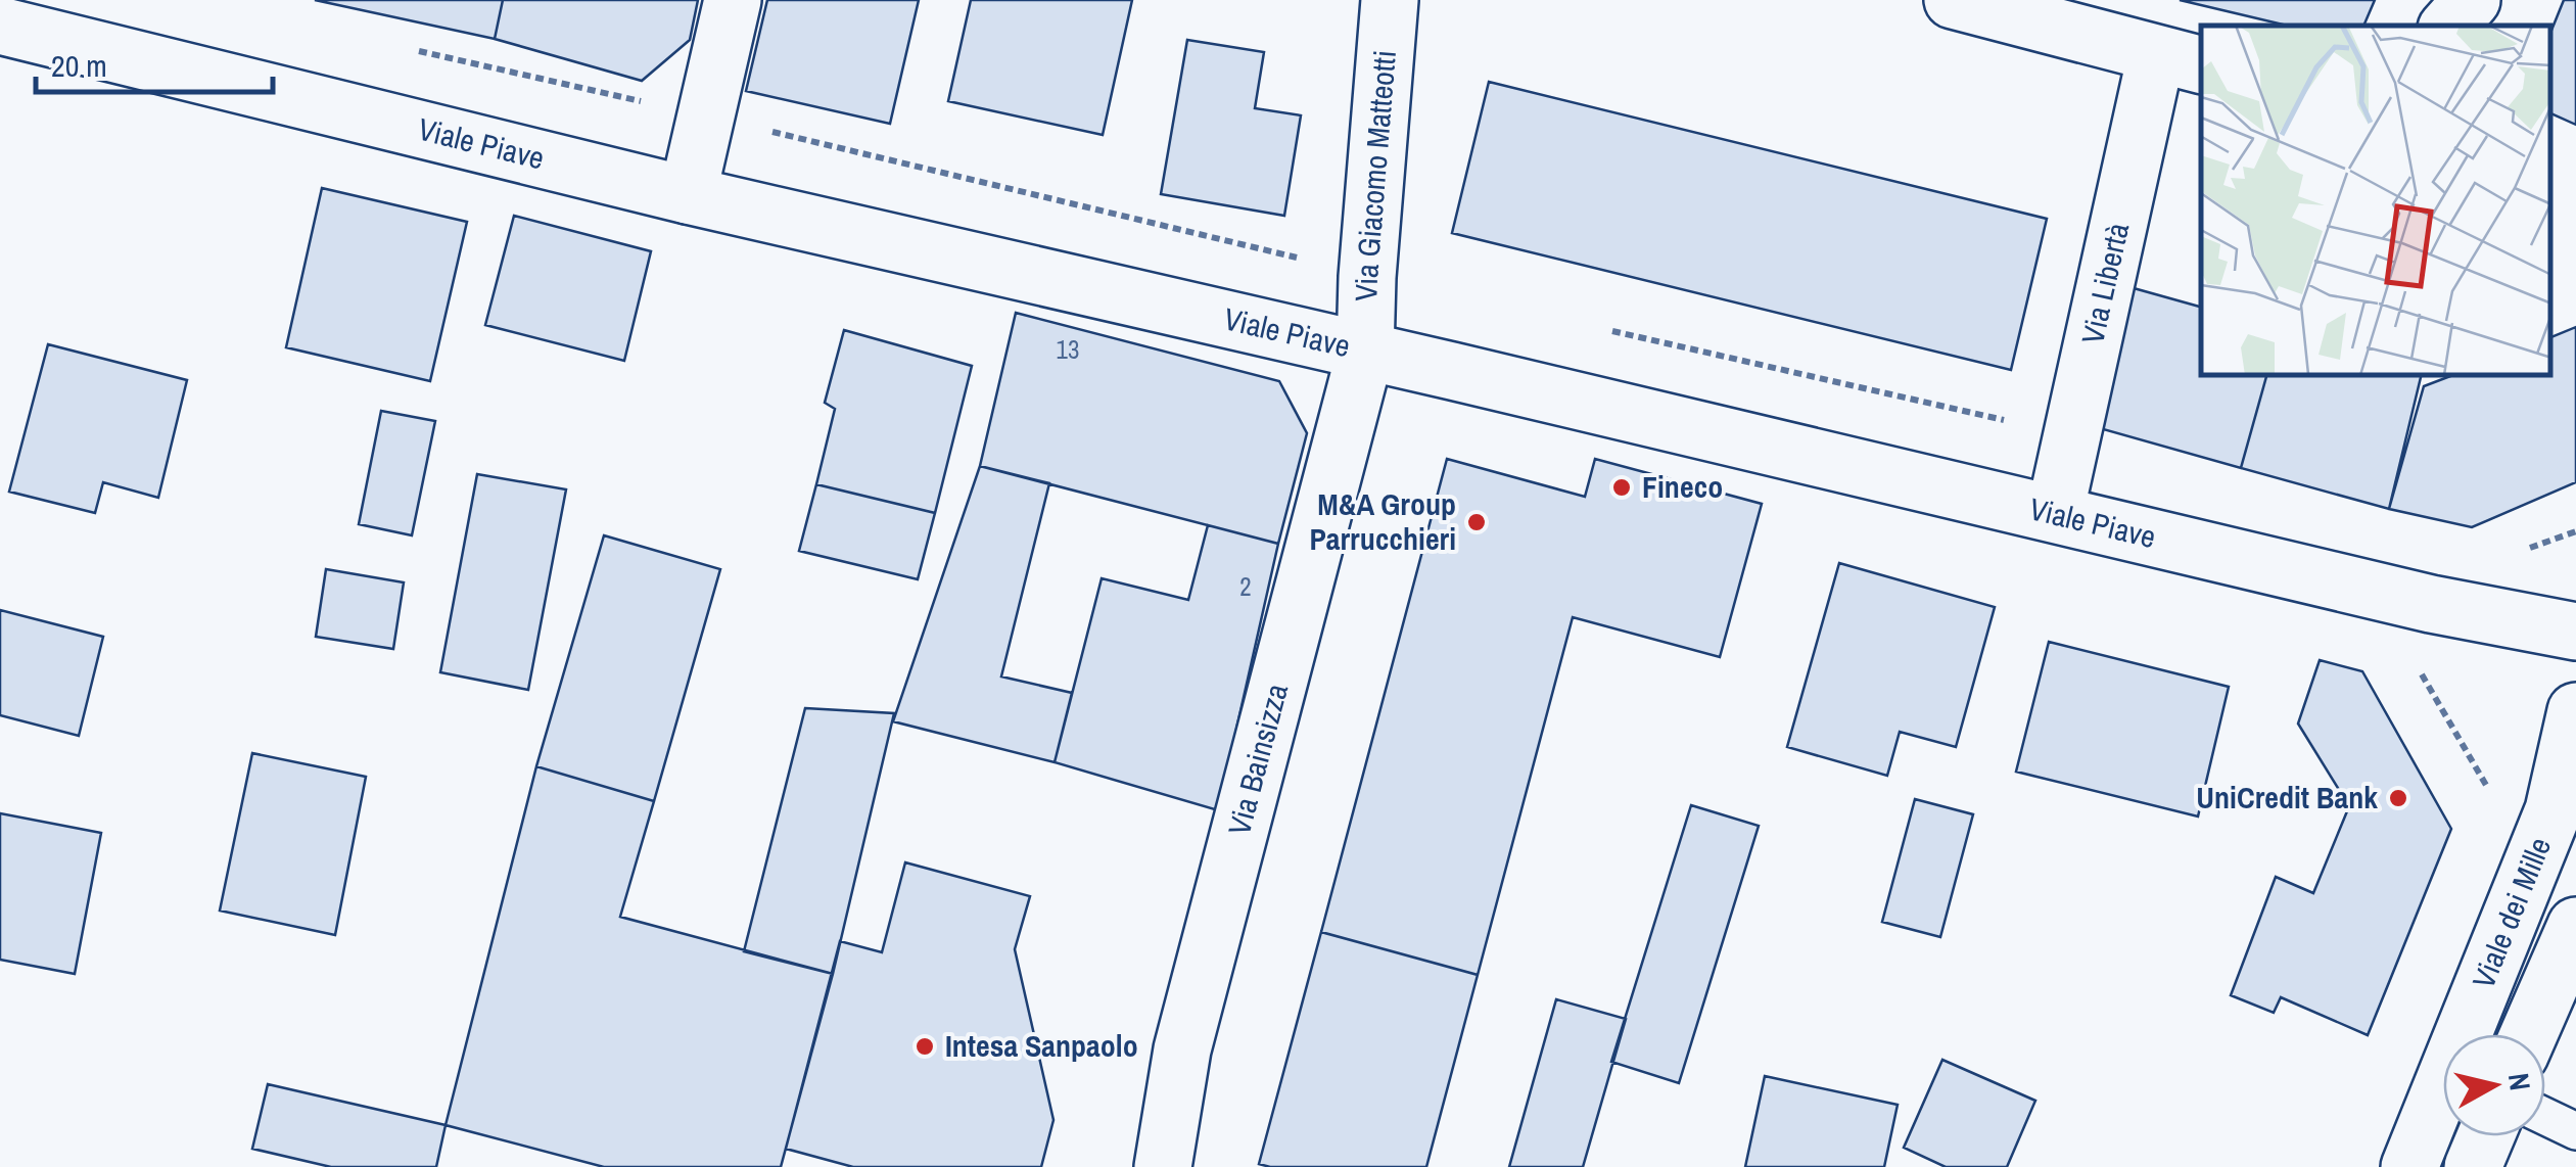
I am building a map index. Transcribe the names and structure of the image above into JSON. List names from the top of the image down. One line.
{"streets":{"street":["Viale Piave","Via Giacomo Matteotti","Via Libertà","Via Bainsizza","Viale dei Mille"]},"crossings":[["Viale Piave","Via Giacomo Matteotti"],["Viale Piave","Via Libertà"],["Viale Piave","Via Bainsizza"],["Via Giacomo Matteotti","Via Bainsizza"]],"places":["Fineco","M&A Group Parrucchieri","UniCredit Bank","Intesa Sanpaolo"],"house_numbers":["13","2"],"scale_bar":"20 m","north":"right"}
